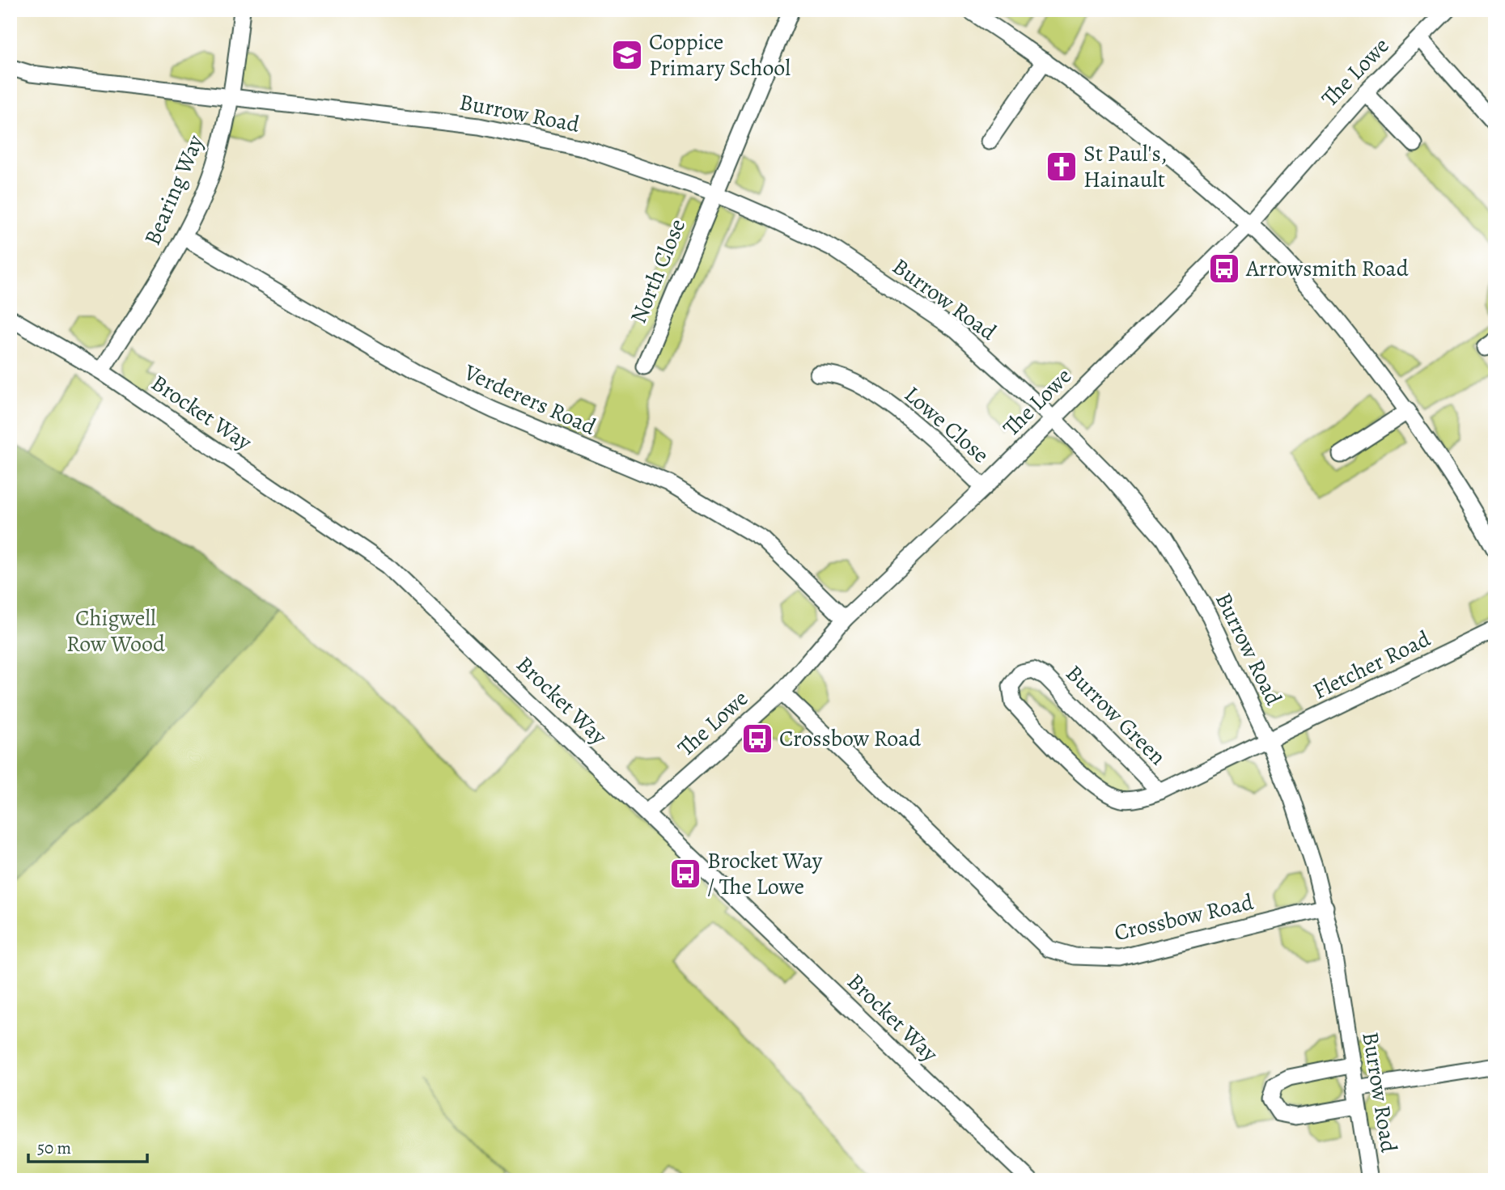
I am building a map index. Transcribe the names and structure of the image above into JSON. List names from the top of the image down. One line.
{"streets":{"street":["The Lowe","Burrow Road","Bearing Way","North Close","Verderers Road","Brocket Way","Lowe Close","Fletcher Road","Burrow Green","Crossbow Road"]},"crossings":[["The Lowe","Burrow Road"],["The Lowe","Verderers Road"],["The Lowe","Brocket Way"],["The Lowe","Lowe Close"],["The Lowe","Crossbow Road"],["Burrow Road","Bearing Way"],["Burrow Road","North Close"],["Burrow Road","Fletcher Road"],["Burrow Road","Burrow Green"],["Burrow Road","Crossbow Road"],["Bearing Way","Verderers Road"],["Bearing Way","Brocket Way"],["Fletcher Road","Burrow Green"]],"parks":["Chigwell Row Wood"],"places":{"school or university":["Coppice Primary School"],"church":["St Paul's, Hainault"],"bus stop":["Arrowsmith Road","Crossbow Road","Brocket Way / The Lowe"]},"scale_bar":"50 m"}
